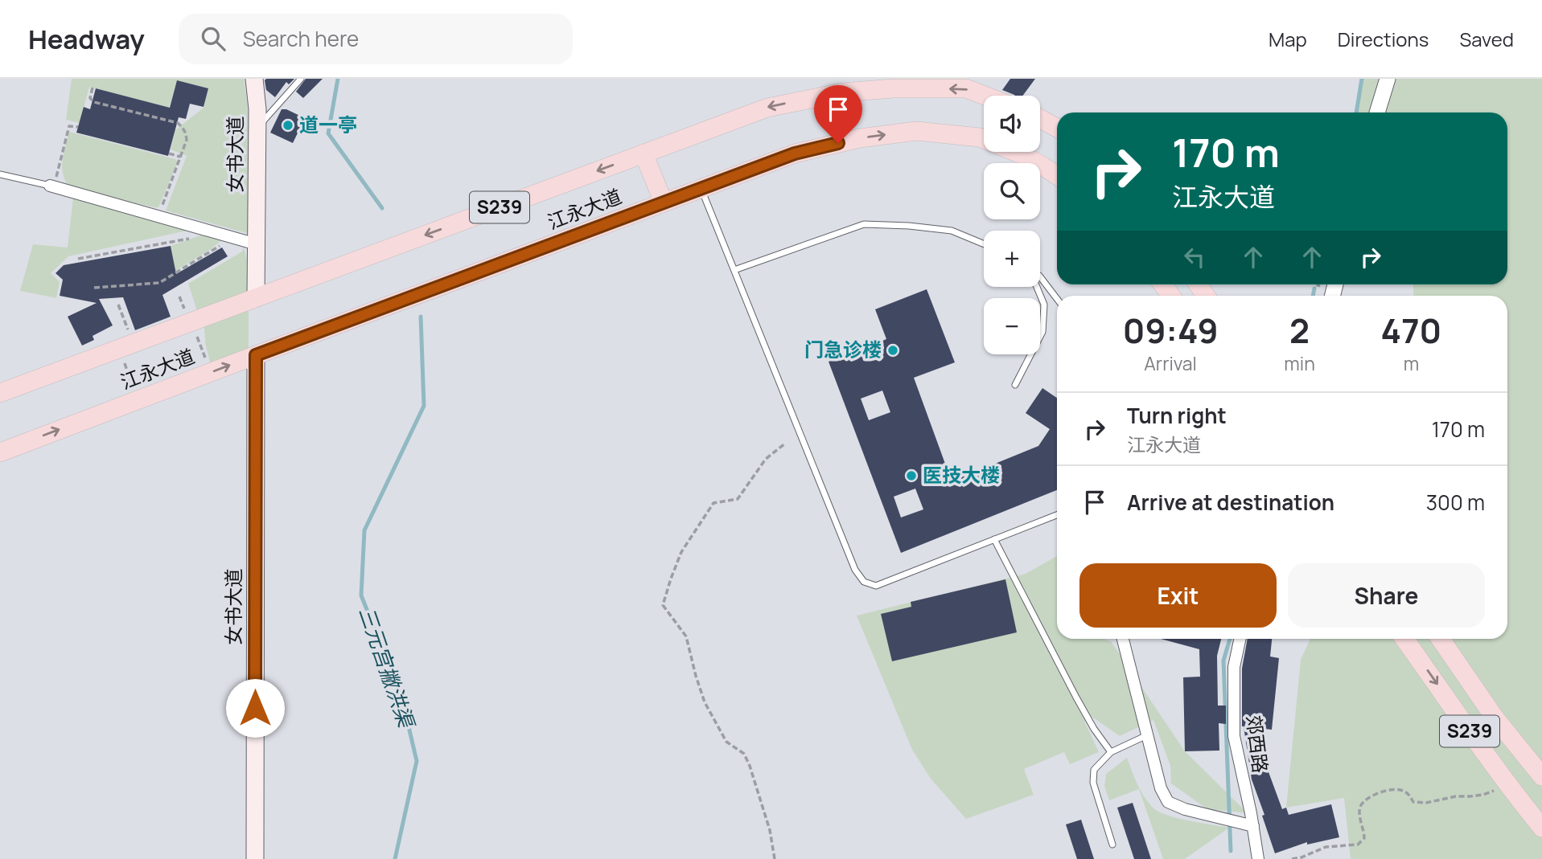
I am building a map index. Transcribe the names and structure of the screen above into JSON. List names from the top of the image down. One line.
{"streets":{"main road":["女书大道","S239","江永大道"],"street":["郊西路"]},"crossings":[["女书大道","江永大道"]],"water":["三元宫撇洪渠"],"places":["道一亭","门急诊楼","医技大楼"],"page":{"header":"Headway","search":"Search here","nav":["Map","Directions","Saved"],"map_buttons":["+","−"],"turn":["170 m","江永大道"],"eta":["09:49","Arrival","2","min","470","m"],"list":[{"name":"Turn right","note":"江永大道","value":"170 m"},{"name":"Arrive at destination","value":"300 m"}],"buttons":["Exit","Share"]}}
